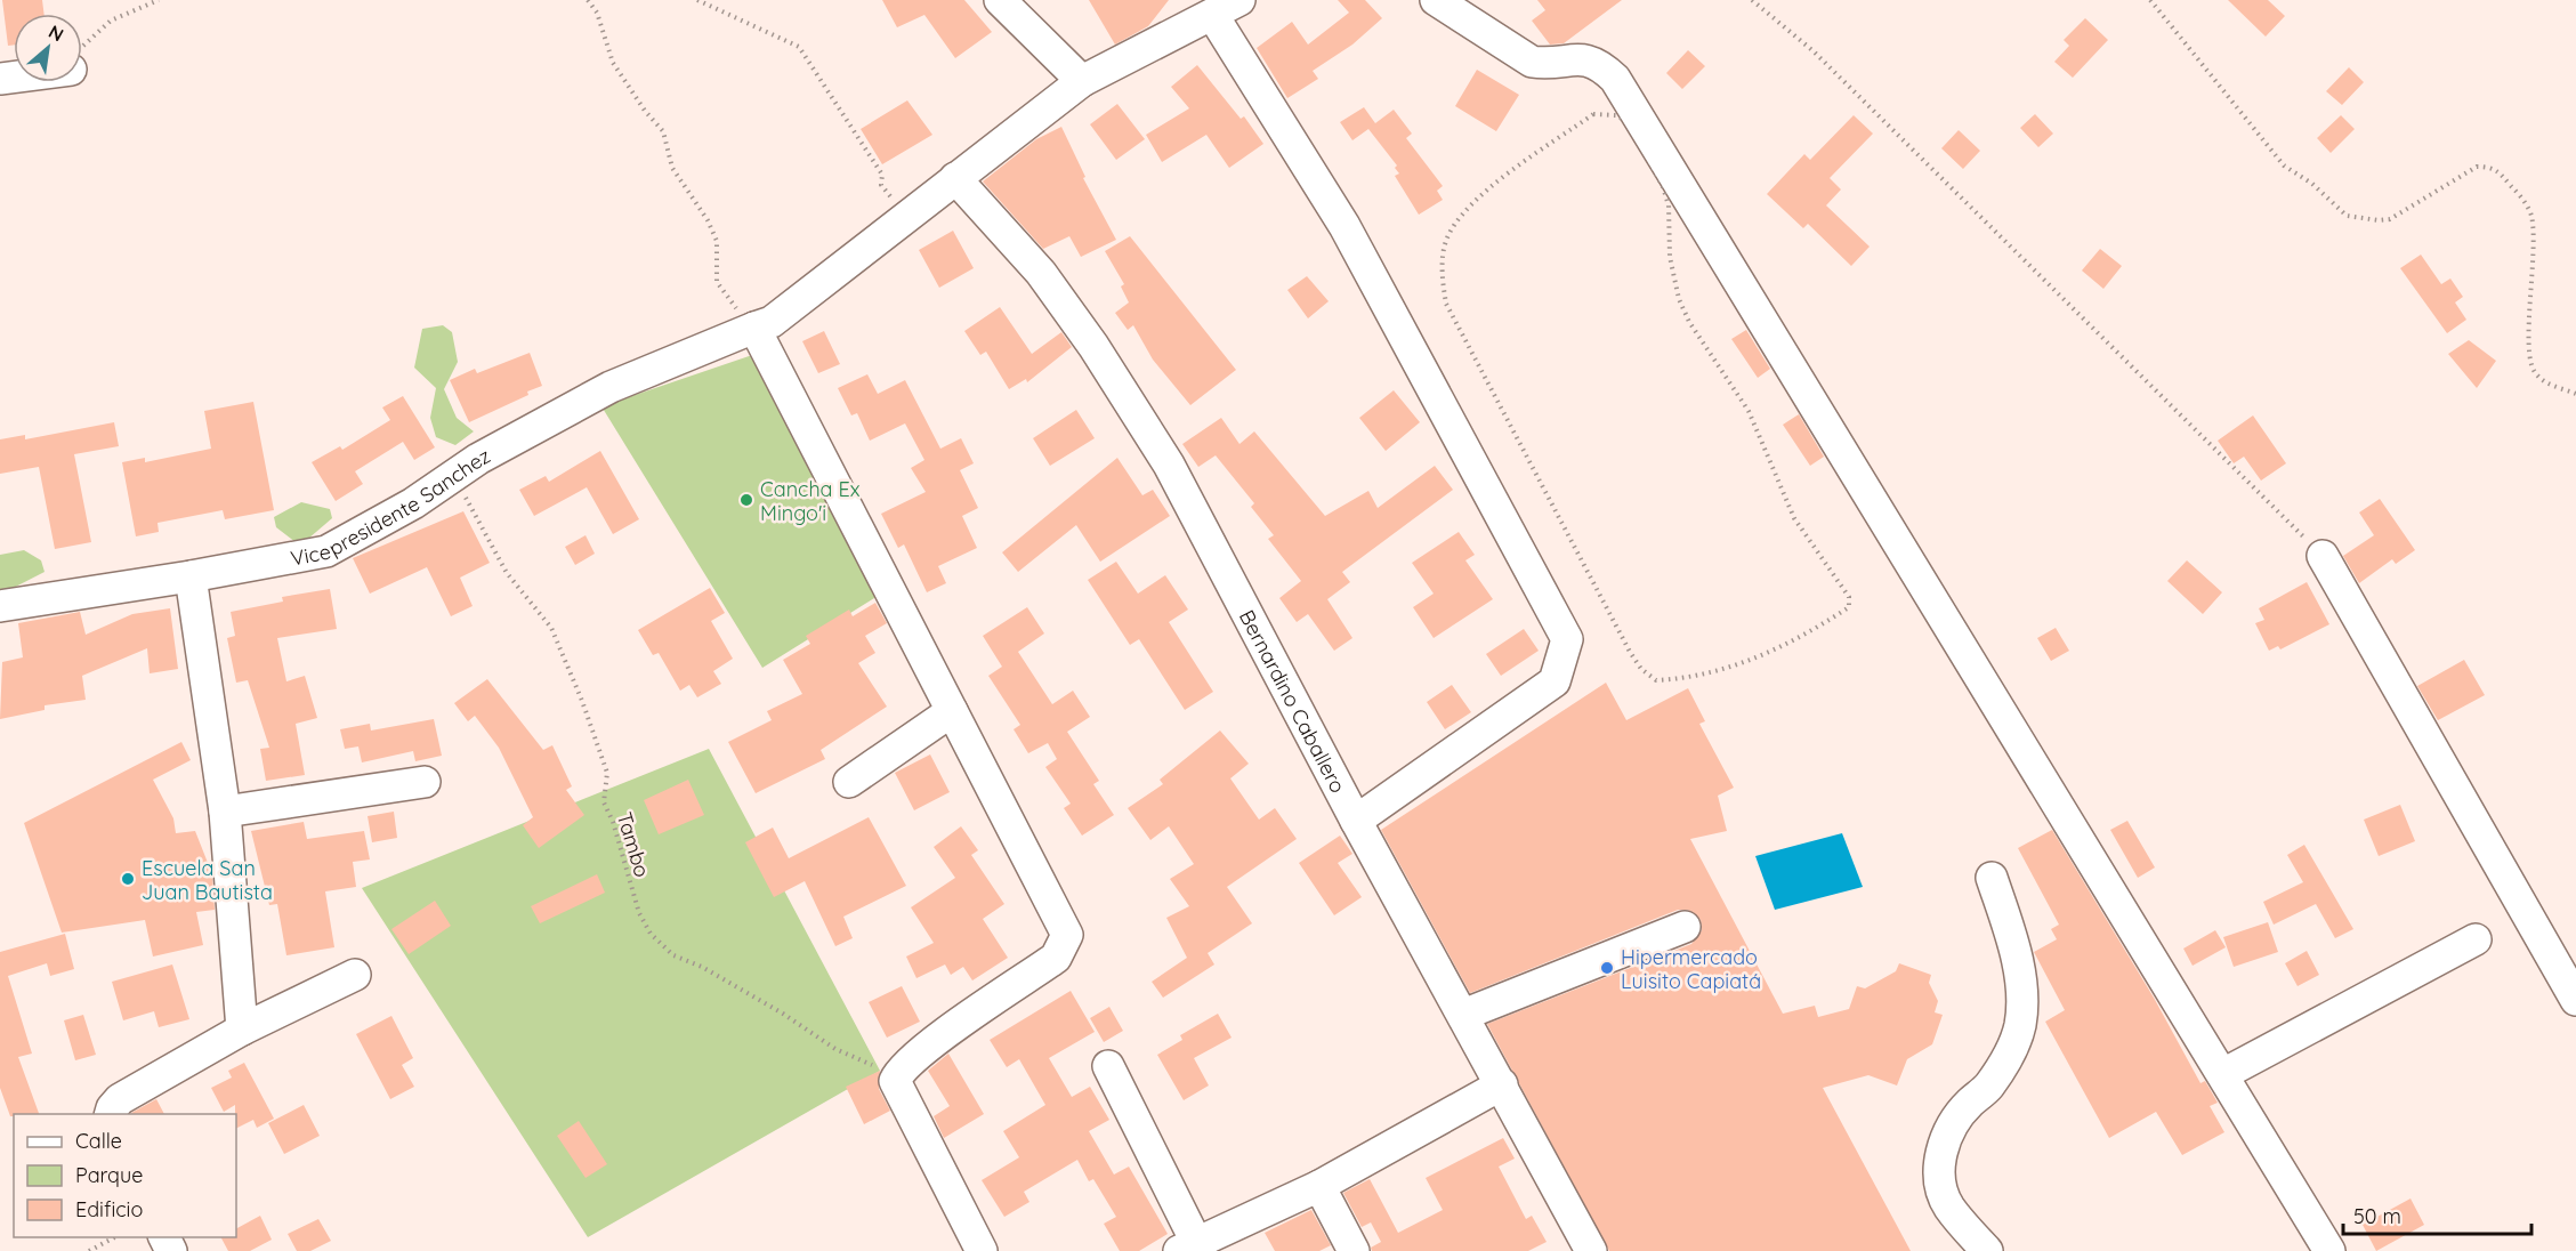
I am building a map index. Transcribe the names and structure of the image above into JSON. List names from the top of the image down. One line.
{"streets":{"street":["Vicepresidente Sanchez","Bernardino Caballero"],"path":["Tambo"]},"crossings":[["Vicepresidente Sanchez","Bernardino Caballero"],["Vicepresidente Sanchez","Tambo"]],"places":["Cancha Ex Mingo'i","Escuela San Juan Bautista","Hipermercado Luisito Capiatá"],"legend":["Calle","Parque","Edificio"],"scale_bar":"50 m","north":"top right"}
